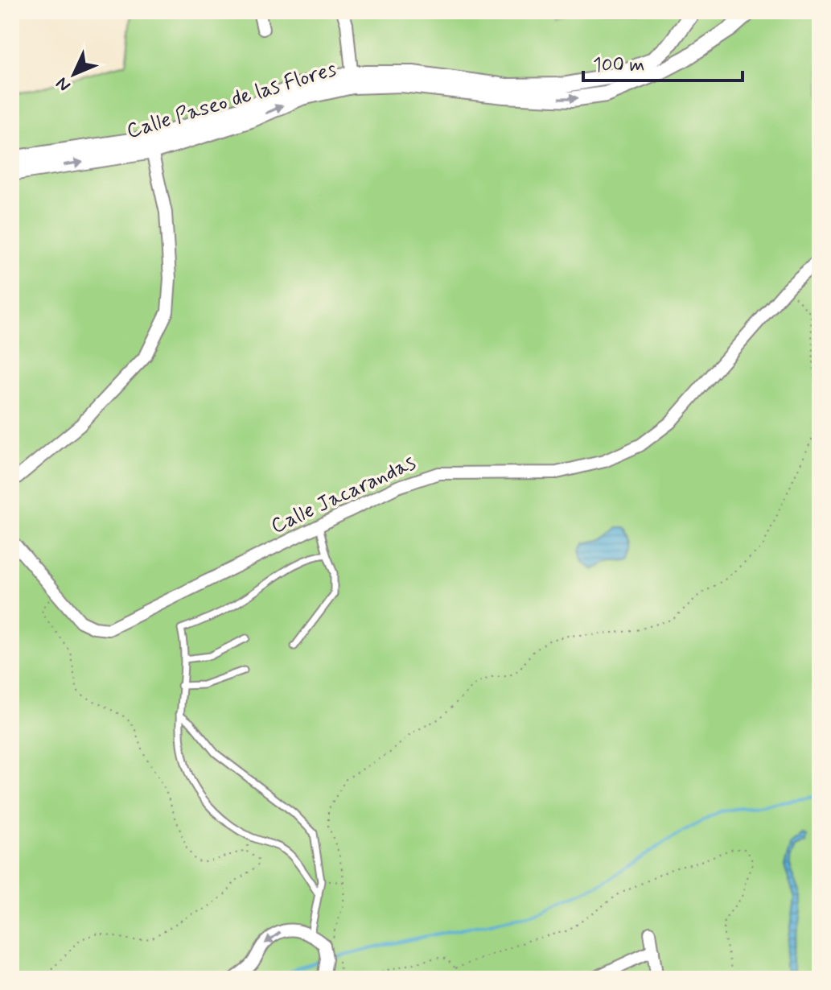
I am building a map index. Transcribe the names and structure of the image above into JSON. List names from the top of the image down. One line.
{"streets":{"street":["Calle Paseo de las Flores","Calle Jacarandas"]},"scale_bar":"100 m","north":"bottom left"}
